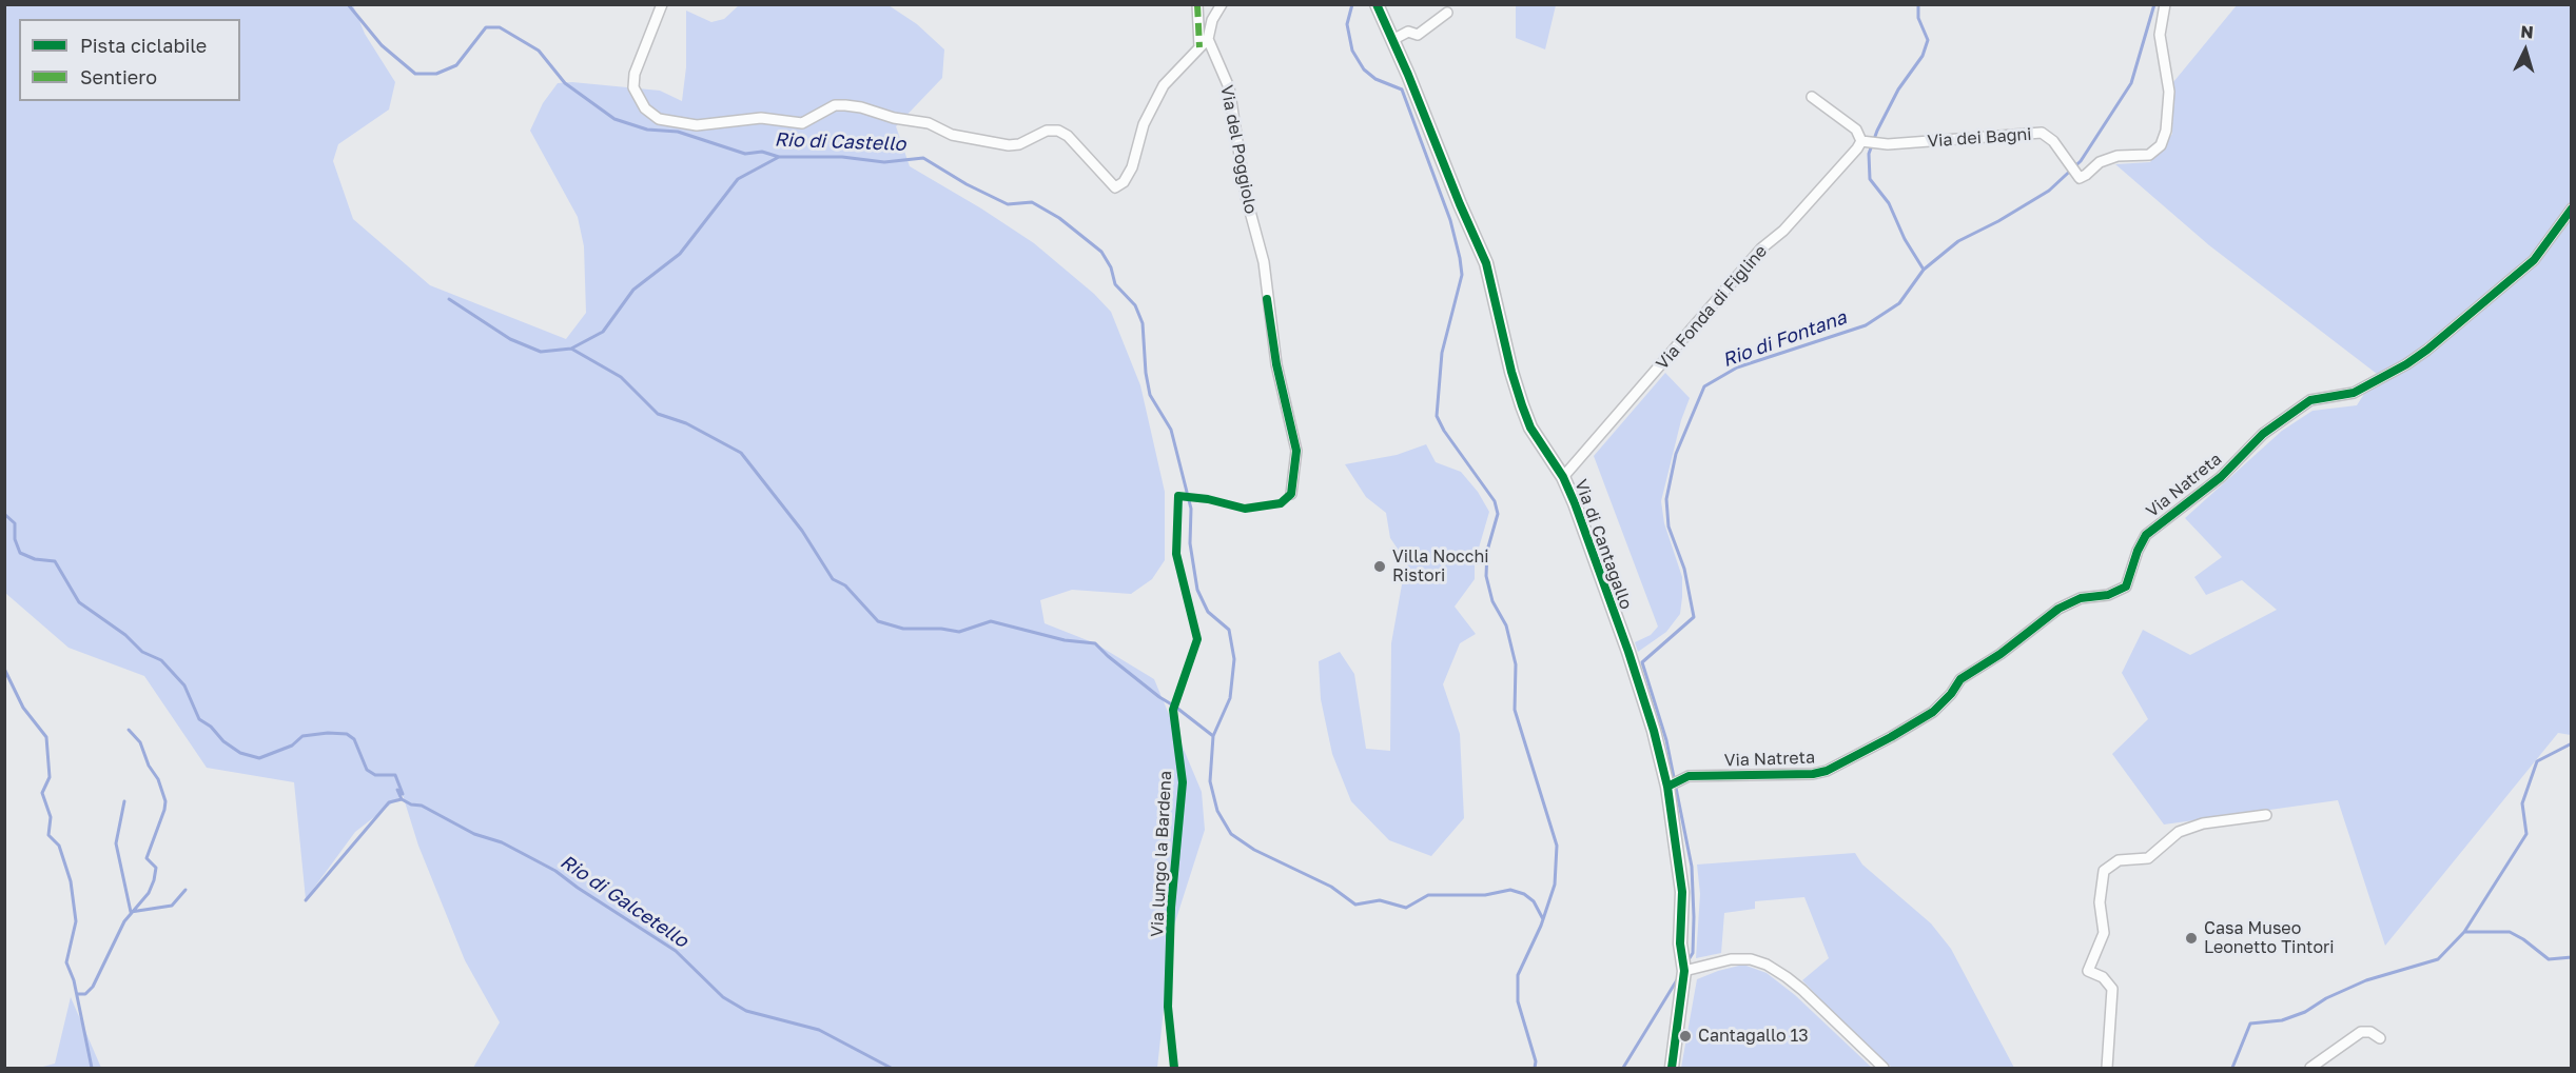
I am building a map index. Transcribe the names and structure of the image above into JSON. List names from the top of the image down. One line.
{"streets":{"street":["Via dei Bagni","Via del Poggiolo","Via Fonda di Figline","Via Natreta","Via di Cantagallo"],"cycle path":["Via lungo la Bardena"]},"crossings":[["Via dei Bagni","Via Fonda di Figline"],["Via Fonda di Figline","Via di Cantagallo"],["Via Natreta","Via di Cantagallo"]],"water":["Rio di Castello","Rio di Fontana","Rio di Galcetello"],"places":["Villa Nocchi Ristori","Casa Museo Leonetto Tintori","Cantagallo 13"],"legend":["Pista ciclabile","Sentiero"],"north":"top"}
